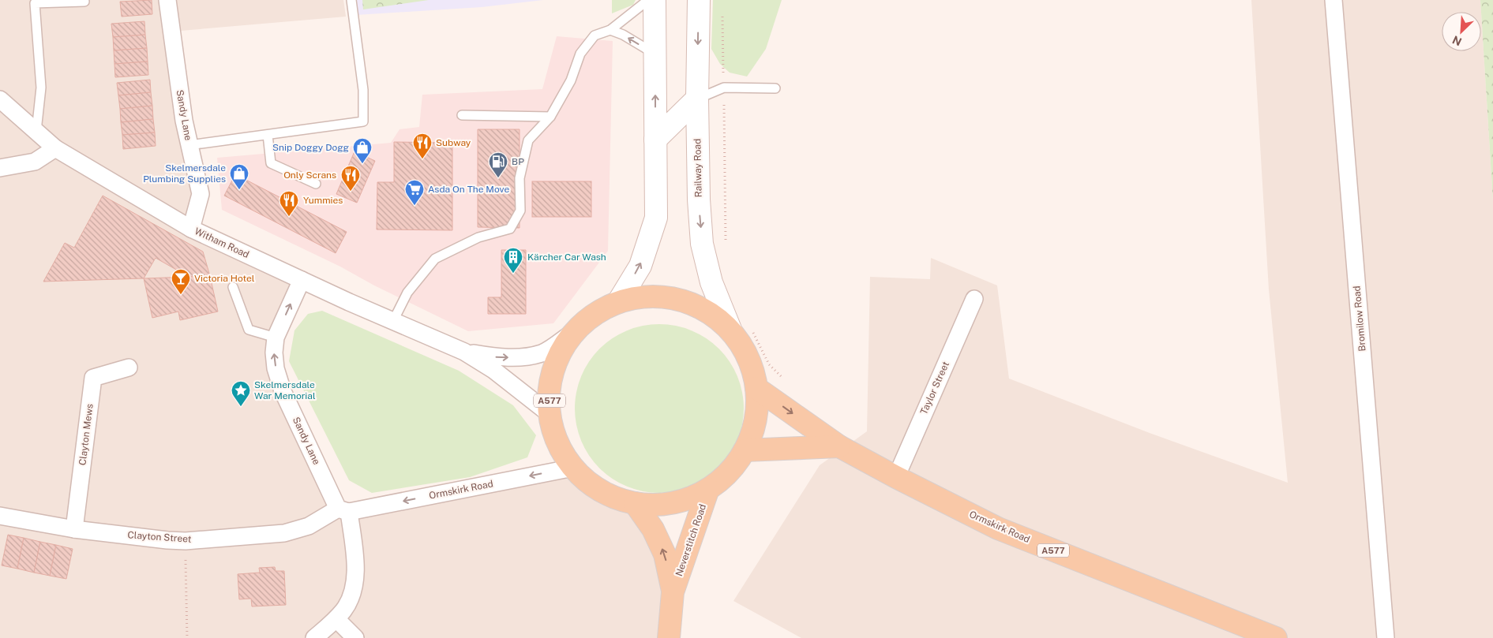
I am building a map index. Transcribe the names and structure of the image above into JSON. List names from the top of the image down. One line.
{"streets":{"main road":["Railway Road","A577","Ormskirk Road","Neverstitch Road"],"street":["Sandy Lane","Witham Road","Bromilow Road","Taylor Street","Clayton Mews","Clayton Street"]},"crossings":[["Sandy Lane","Witham Road"],["Sandy Lane","Ormskirk Road"],["Sandy Lane","Clayton Street"],["Railway Road","A577"],["Witham Road","A577"],["Taylor Street","Ormskirk Road"],["A577","Ormskirk Road"],["A577","Neverstitch Road"],["Clayton Mews","Clayton Street"],["Ormskirk Road","Clayton Street"]],"one_way":["Sandy Lane","Neverstitch Road"],"places":{"restaurant":["Subway","Only Scrans","Yummies"],"shop":["Snip Doggy Dogg","Skelmersdale Plumbing Supplies"],"fuel station":["BP"],"supermarket":["Asda On The Move"],"building":["Kärcher Car Wash"],"bar":["Victoria Hotel"],"place":["Skelmersdale War Memorial"]},"north":"bottom left"}
